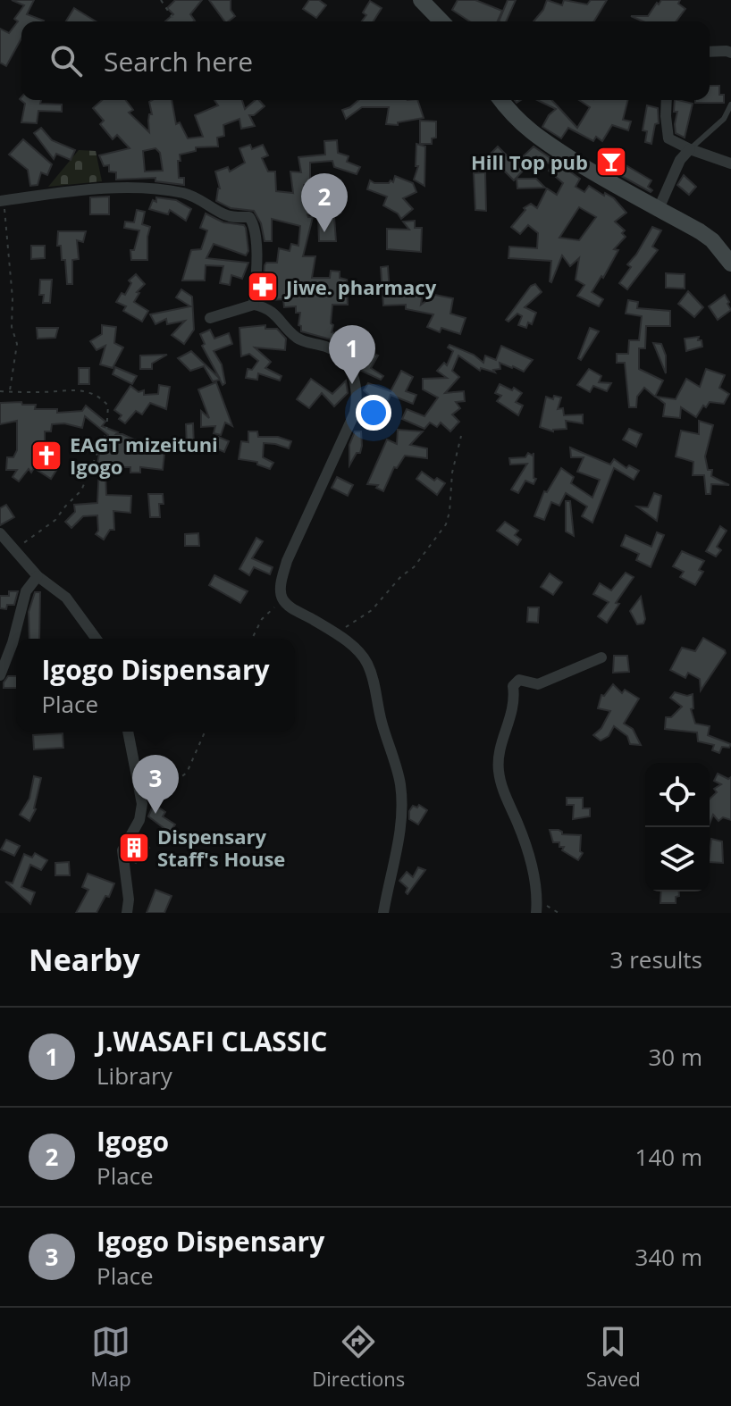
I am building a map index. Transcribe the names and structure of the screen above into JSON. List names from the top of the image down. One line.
{"places":{"bar":["Hill Top pub"],"pharmacy":["Jiwe. pharmacy"],"church":["EAGT mizeituni Igogo"],"building":["Dispensary Staff's House"]},"page":{"search":"Search here","pins":["2","1","3"],"popup":["Igogo Dispensary","Place"],"heading":["Nearby","3 results"],"list":[{"mark":"1","name":"J.WASAFI CLASSIC","note":"Library","value":"30 m"},{"mark":"2","name":"Igogo","note":"Place","value":"140 m"},{"mark":"3","name":"Igogo Dispensary","note":"Place","value":"340 m"}],"nav":["Map","Directions","Saved"]}}
